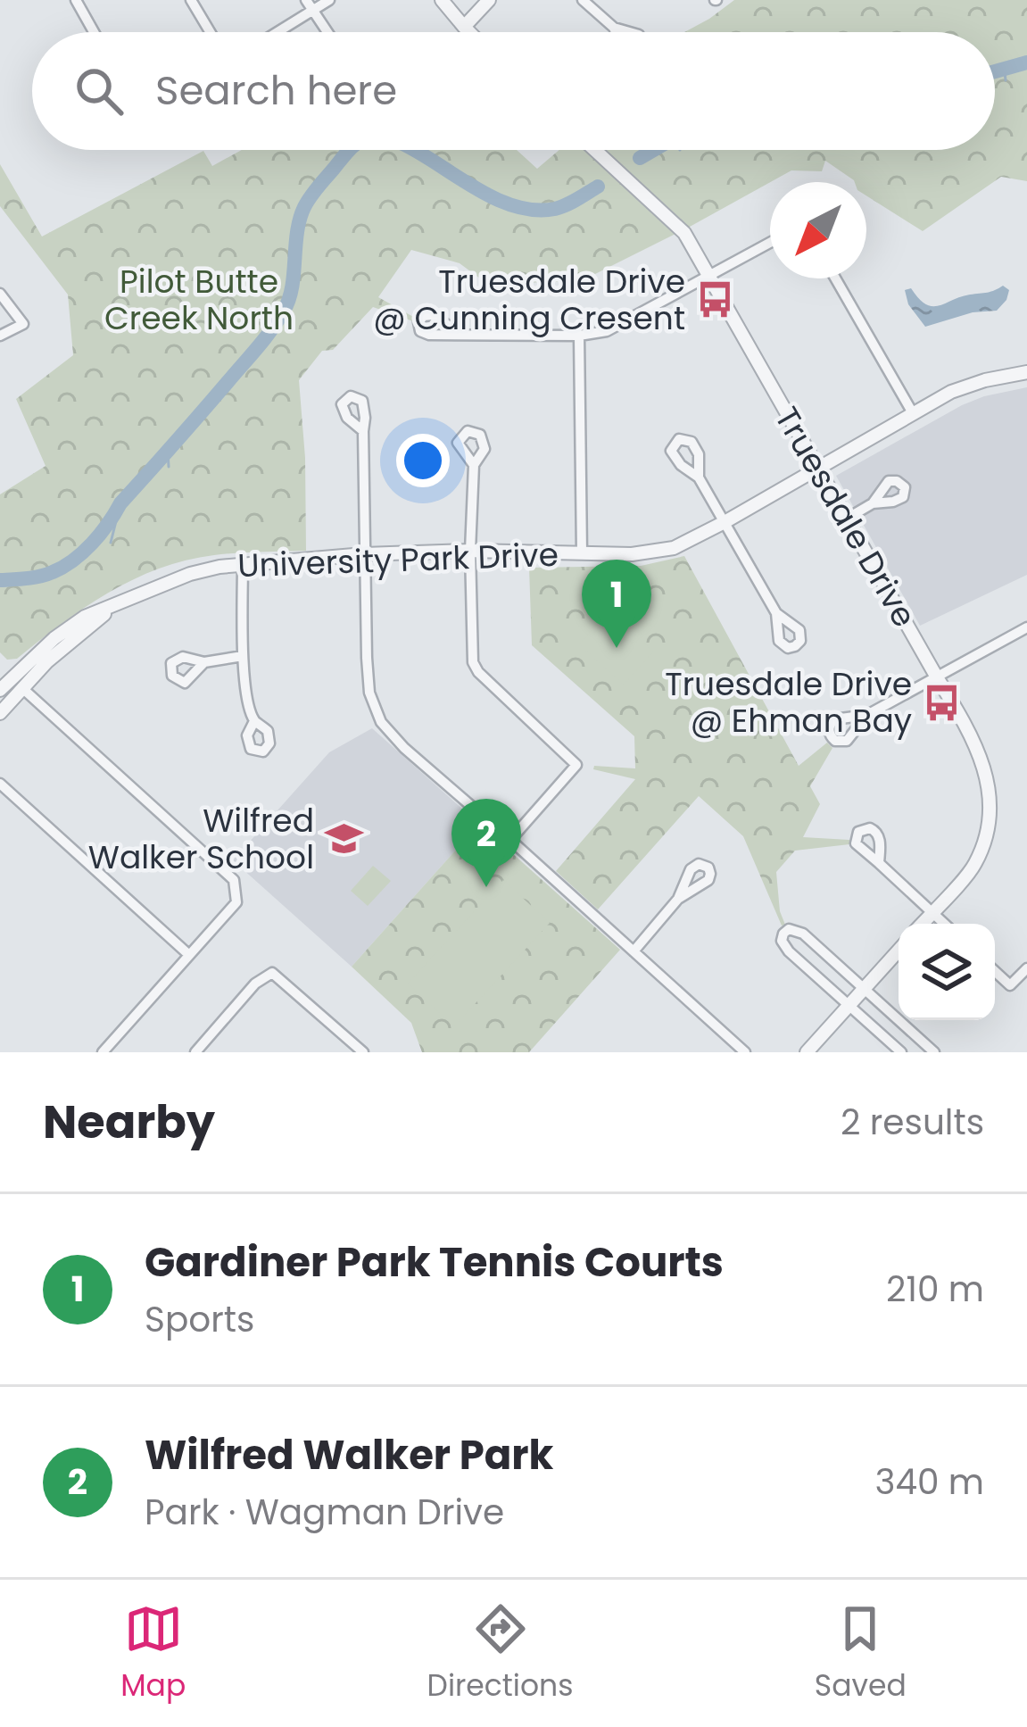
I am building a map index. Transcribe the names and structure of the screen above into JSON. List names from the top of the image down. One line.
{"streets":{"street":["Truesdale Drive","University Park Drive"]},"crossings":[["Truesdale Drive","University Park Drive"]],"parks":["Pilot Butte Creek North"],"places":{"bus stop":["Truesdale Drive @ Cunning Cresent","Truesdale Drive @ Ehman Bay"],"school or university":["Wilfred Walker School"]},"north":"bottom left","page":{"search":"Search here","pins":["1","2"],"heading":["Nearby","2 results"],"list":[{"mark":"1","name":"Gardiner Park Tennis Courts","note":"Sports","value":"210 m"},{"mark":"2","name":"Wilfred Walker Park","note":"Park · Wagman Drive","value":"340 m"}],"nav":["Map","Directions","Saved"]}}
